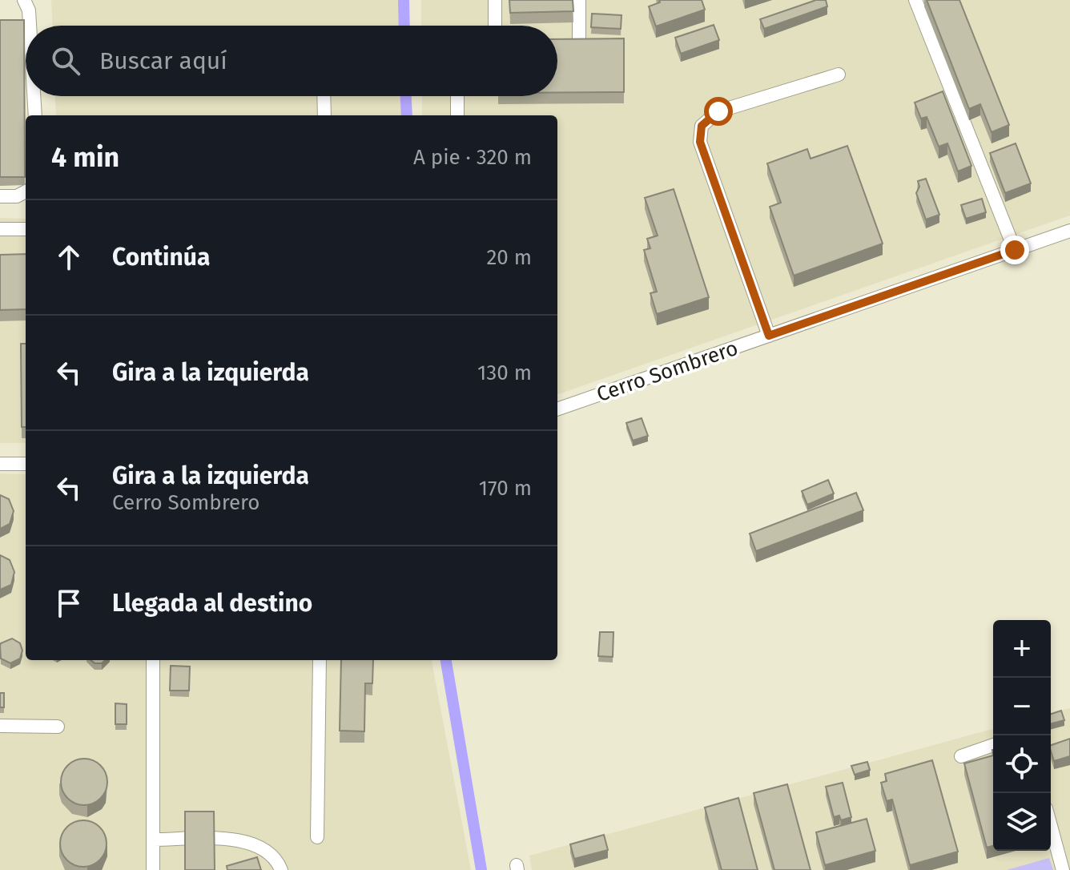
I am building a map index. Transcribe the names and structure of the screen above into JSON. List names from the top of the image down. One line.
{"streets":{"street":["Cerro Sombrero"]},"page":{"search":"Buscar aquí","heading":["4 min","A pie · 320 m"],"list":[["Continúa","20 m"],["Gira a la izquierda","130 m"],["Gira a la izquierda","Cerro Sombrero","170 m"],"Llegada al destino"],"map_buttons":["+","−"]}}
